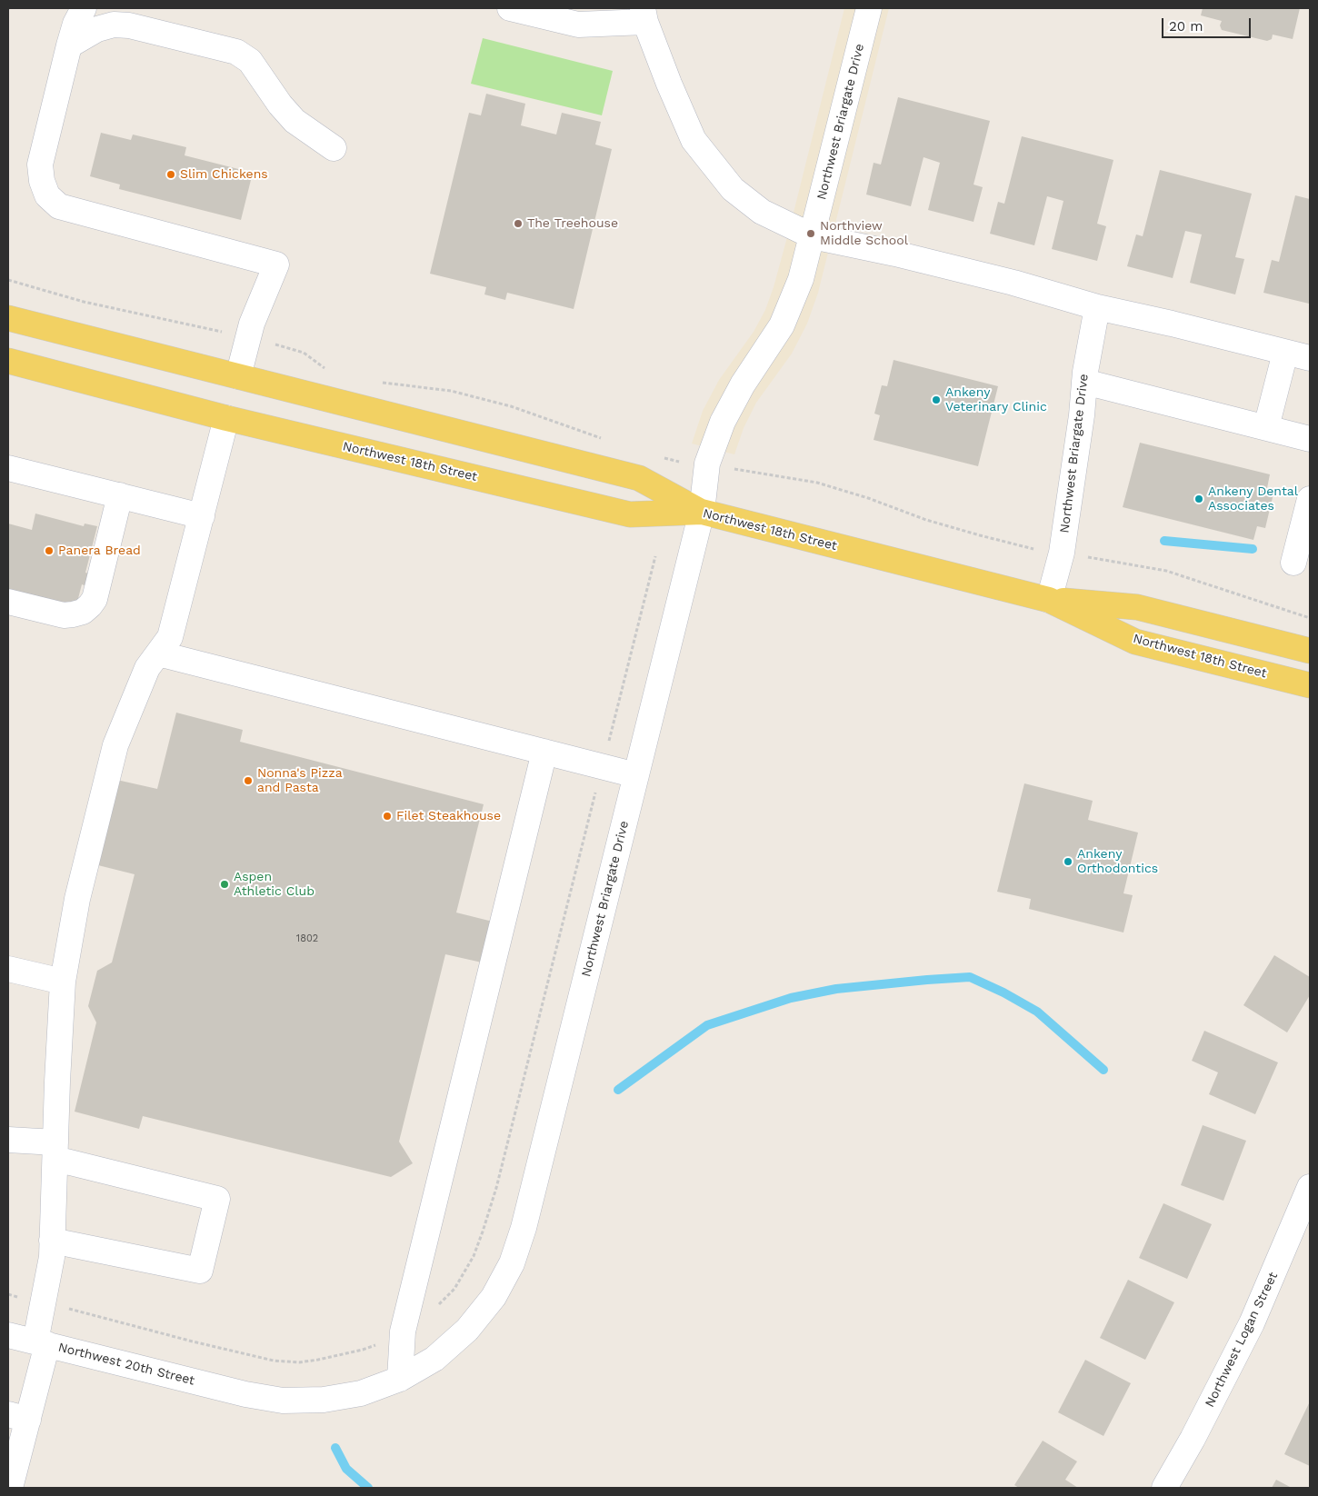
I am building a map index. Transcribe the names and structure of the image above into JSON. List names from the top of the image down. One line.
{"streets":{"main road":["Northwest 18th Street"],"street":["Northwest Briargate Drive","Northwest Logan Street","Northwest 20th Street"]},"crossings":[["Northwest Briargate Drive","Northwest 18th Street"],["Northwest Briargate Drive","Northwest 20th Street"]],"places":["Slim Chickens","The Treehouse","Northview Middle School","Ankeny Veterinary Clinic","Ankeny Dental Associates","Panera Bread","Nonna's Pizza and Pasta","Filet Steakhouse","Ankeny Orthodontics","Aspen Athletic Club"],"house_numbers":["1802"],"scale_bar":"20 m"}
